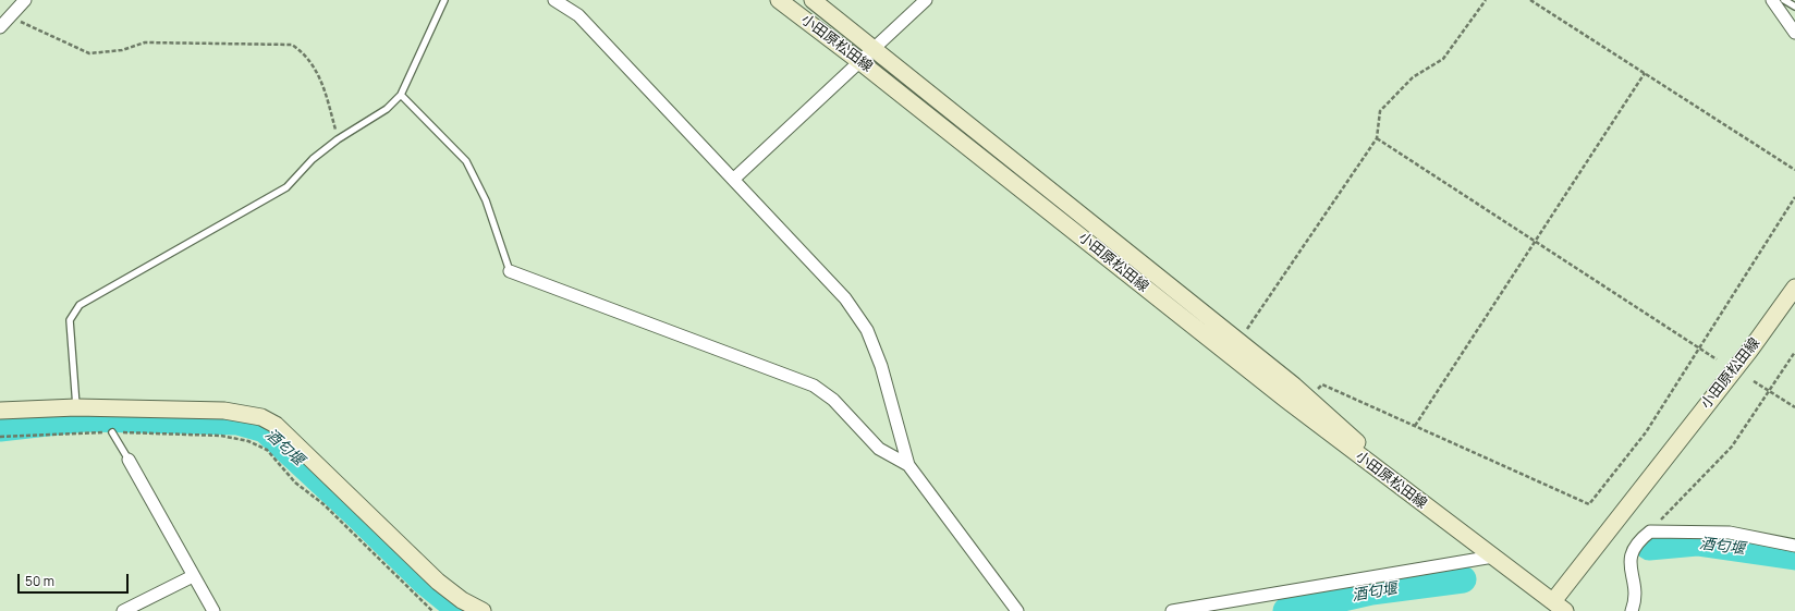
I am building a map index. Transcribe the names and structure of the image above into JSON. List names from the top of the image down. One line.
{"streets":{"main road":["小田原松田線"]},"water":["酒匂堰"],"scale_bar":"50 m"}
